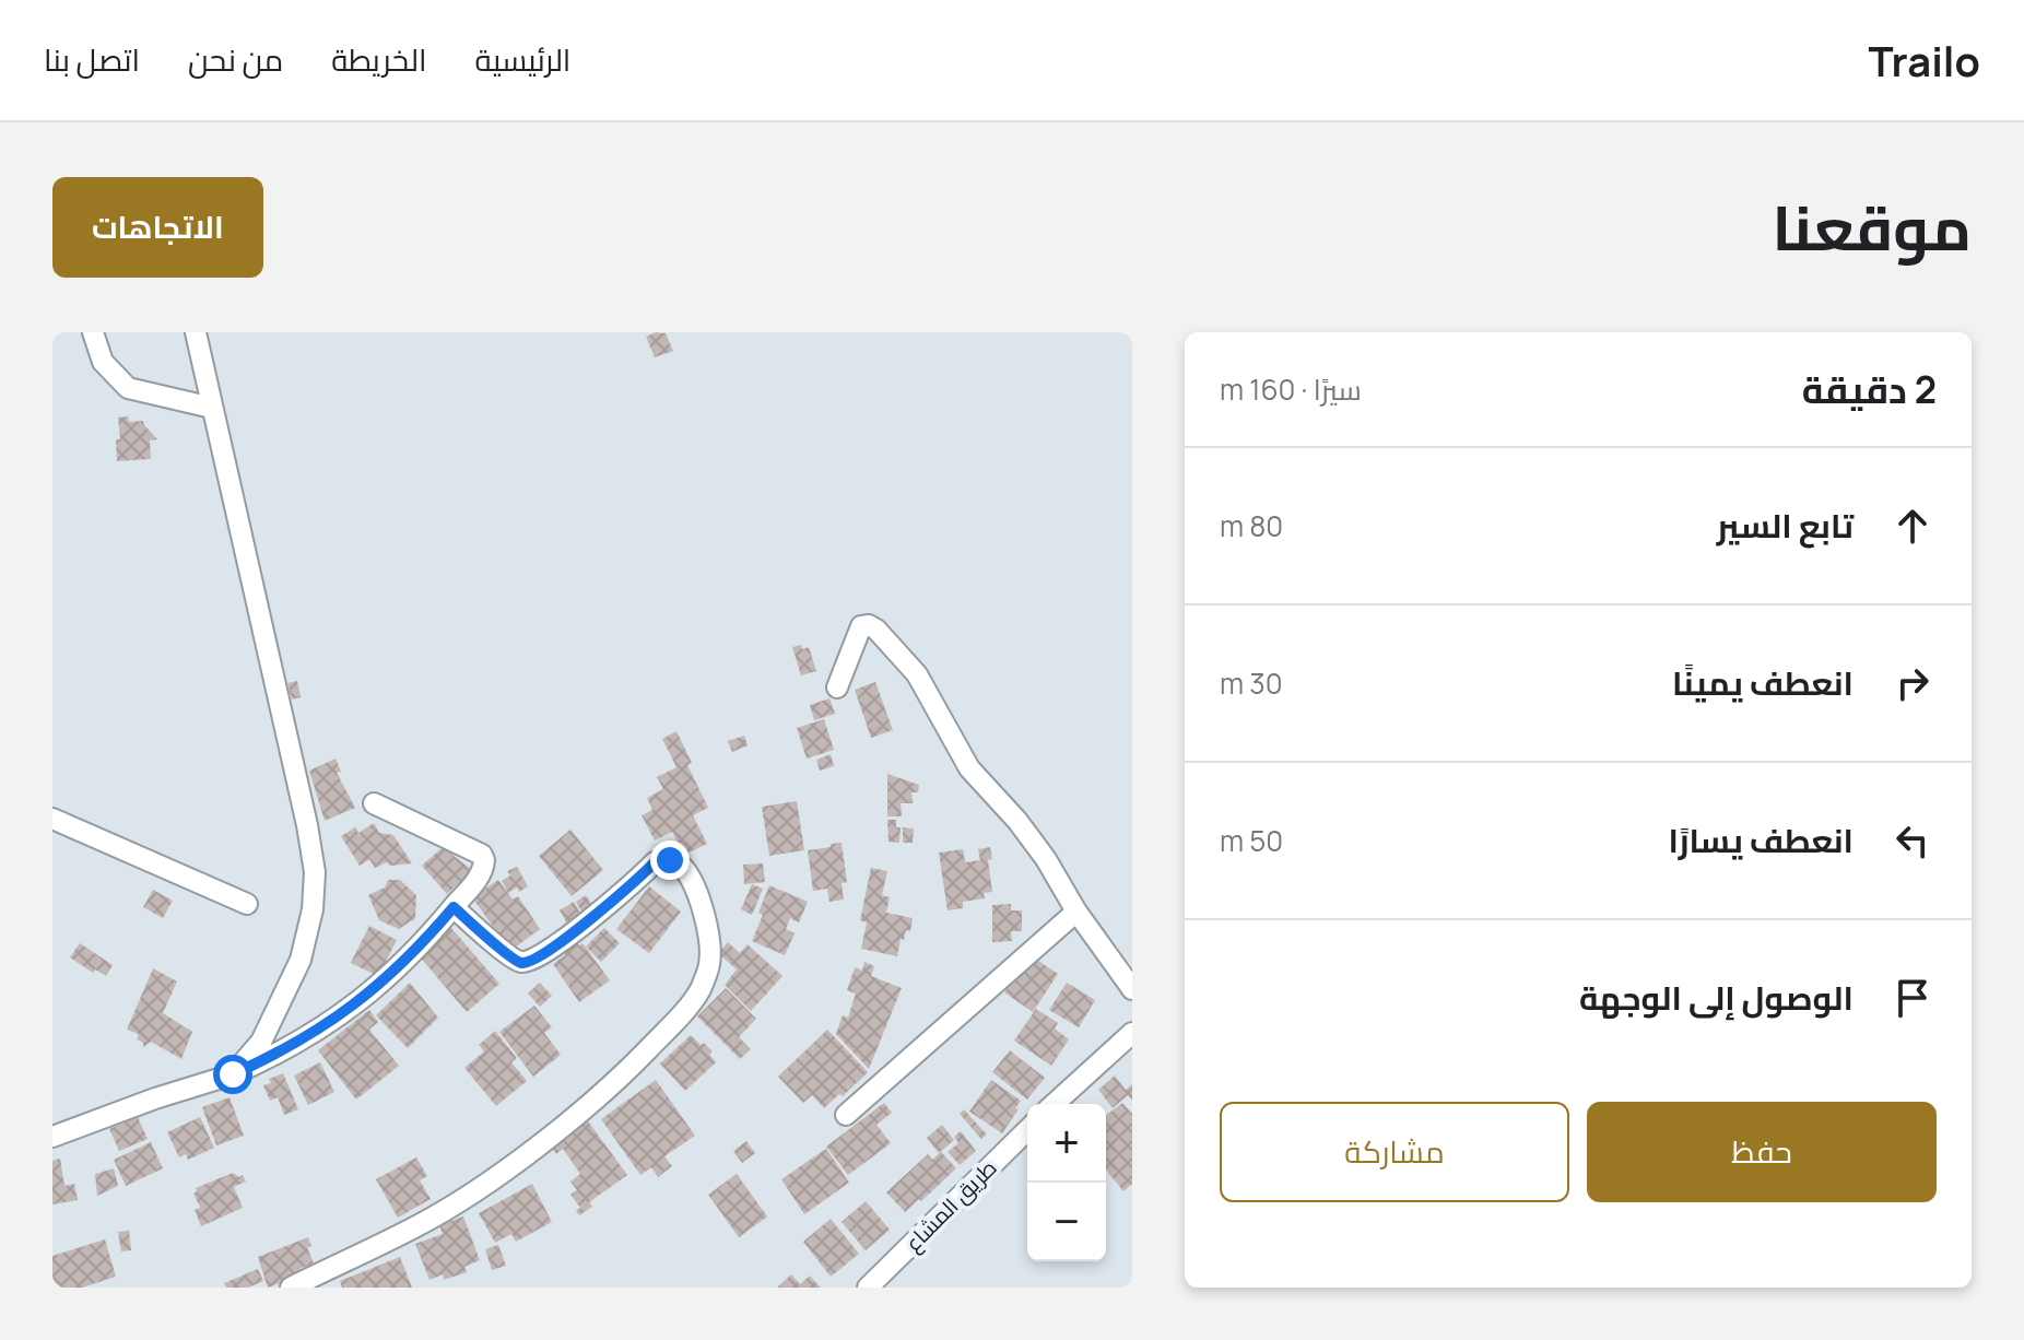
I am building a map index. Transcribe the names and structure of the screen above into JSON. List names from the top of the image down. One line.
{"streets":{"street":["طريق المشاع"]},"page":{"header":"Trailo","nav":["الرئيسية","الخريطة","من نحن","اتصل بنا"],"title":"موقعنا","buttons":["الاتجاهات",["حفظ","مشاركة"]],"heading":["2 دقيقة","سيرًا · 160 m"],"list":[["تابع السير","80 m"],["انعطف يمينًا","30 m"],["انعطف يسارًا","50 m"],"الوصول إلى الوجهة"],"map_buttons":["+","−"]}}
